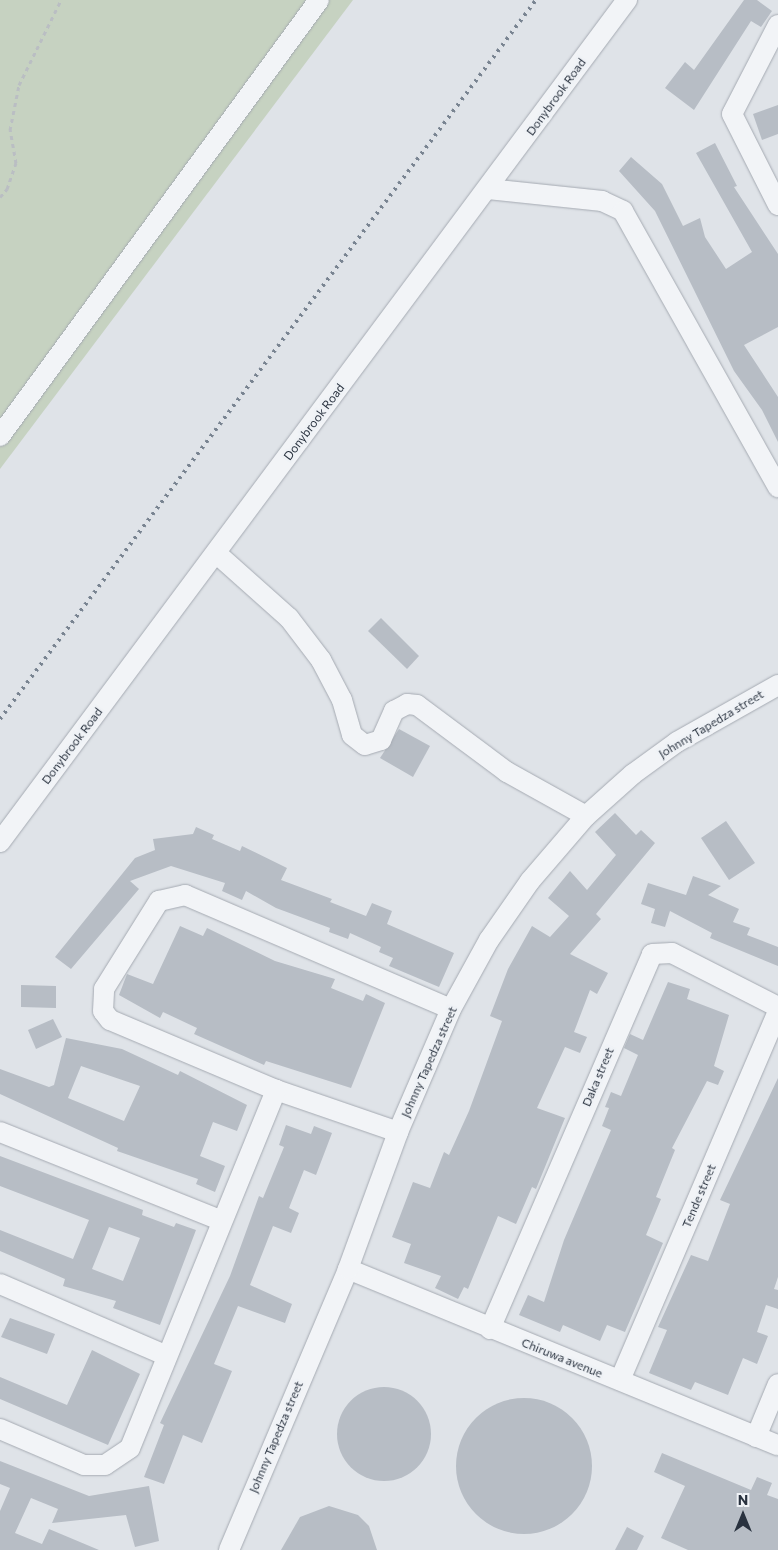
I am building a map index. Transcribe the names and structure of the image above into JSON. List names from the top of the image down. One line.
{"streets":{"street":["Donybrook Road","Johnny Tapedza street","Daka street","Tende street","Chiruwa avenue"]},"crossings":[["Johnny Tapedza street","Chiruwa avenue"],["Daka street","Chiruwa avenue"],["Tende street","Chiruwa avenue"]],"north":"top"}
